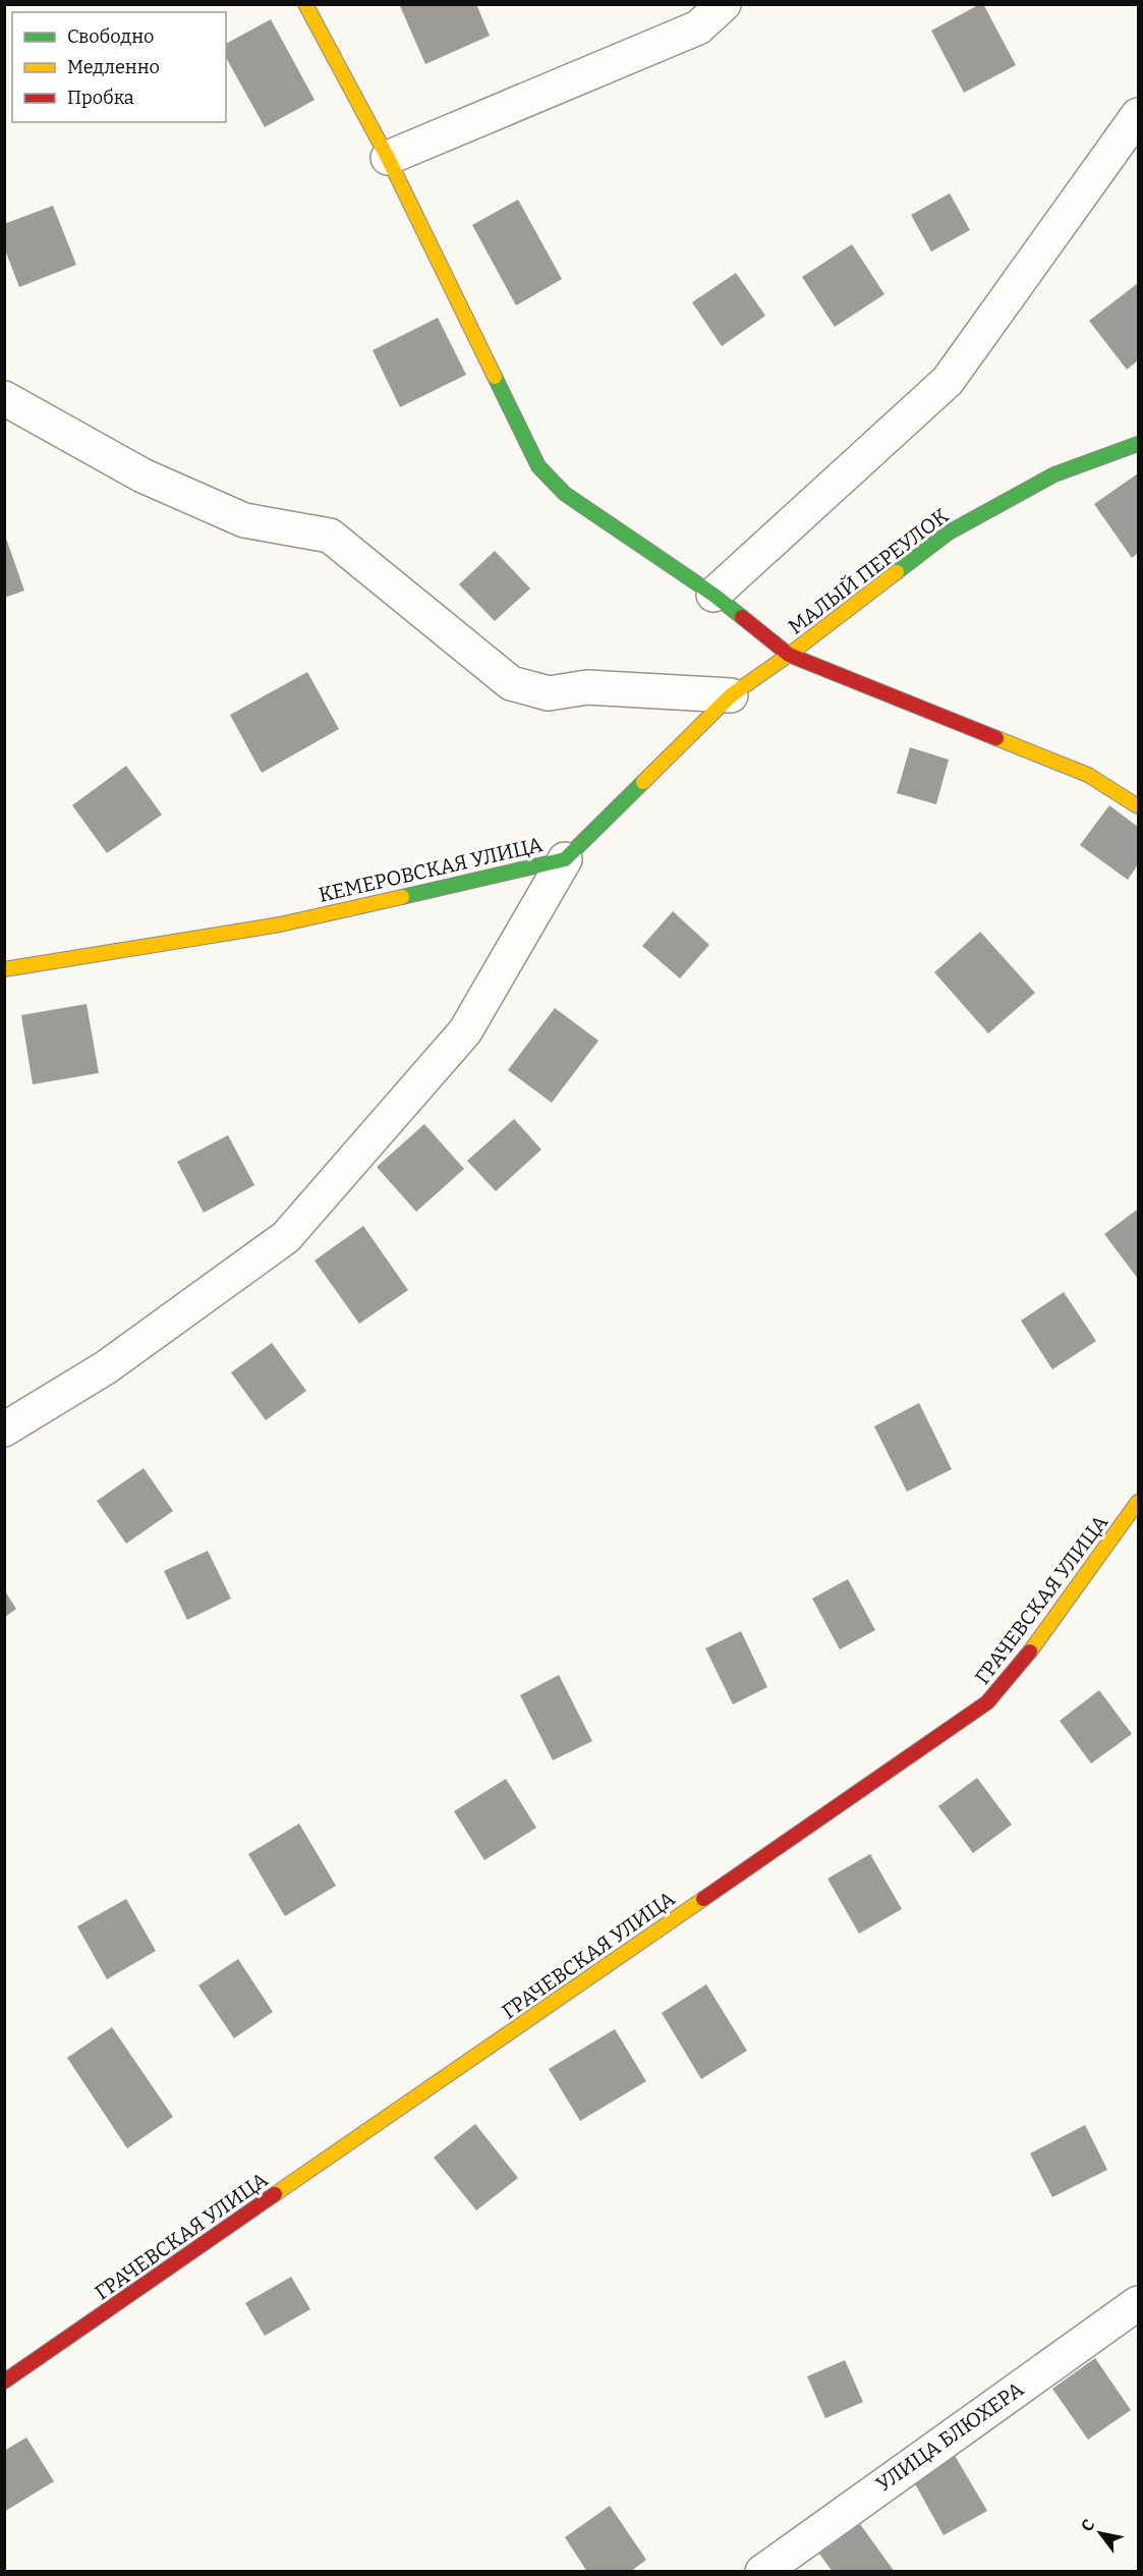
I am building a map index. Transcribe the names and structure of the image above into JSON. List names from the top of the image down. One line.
{"streets":{"street":["МАЛЫЙ ПЕРЕУЛОК","КЕМЕРОВСКАЯ УЛИЦА","ГРАЧЕВСКАЯ УЛИЦА","УЛИЦА БЛЮХЕРА"]},"crossings":[["МАЛЫЙ ПЕРЕУЛОК","КЕМЕРОВСКАЯ УЛИЦА"]],"legend":["Свободно","Медленно","Пробка"],"north":"top left"}
